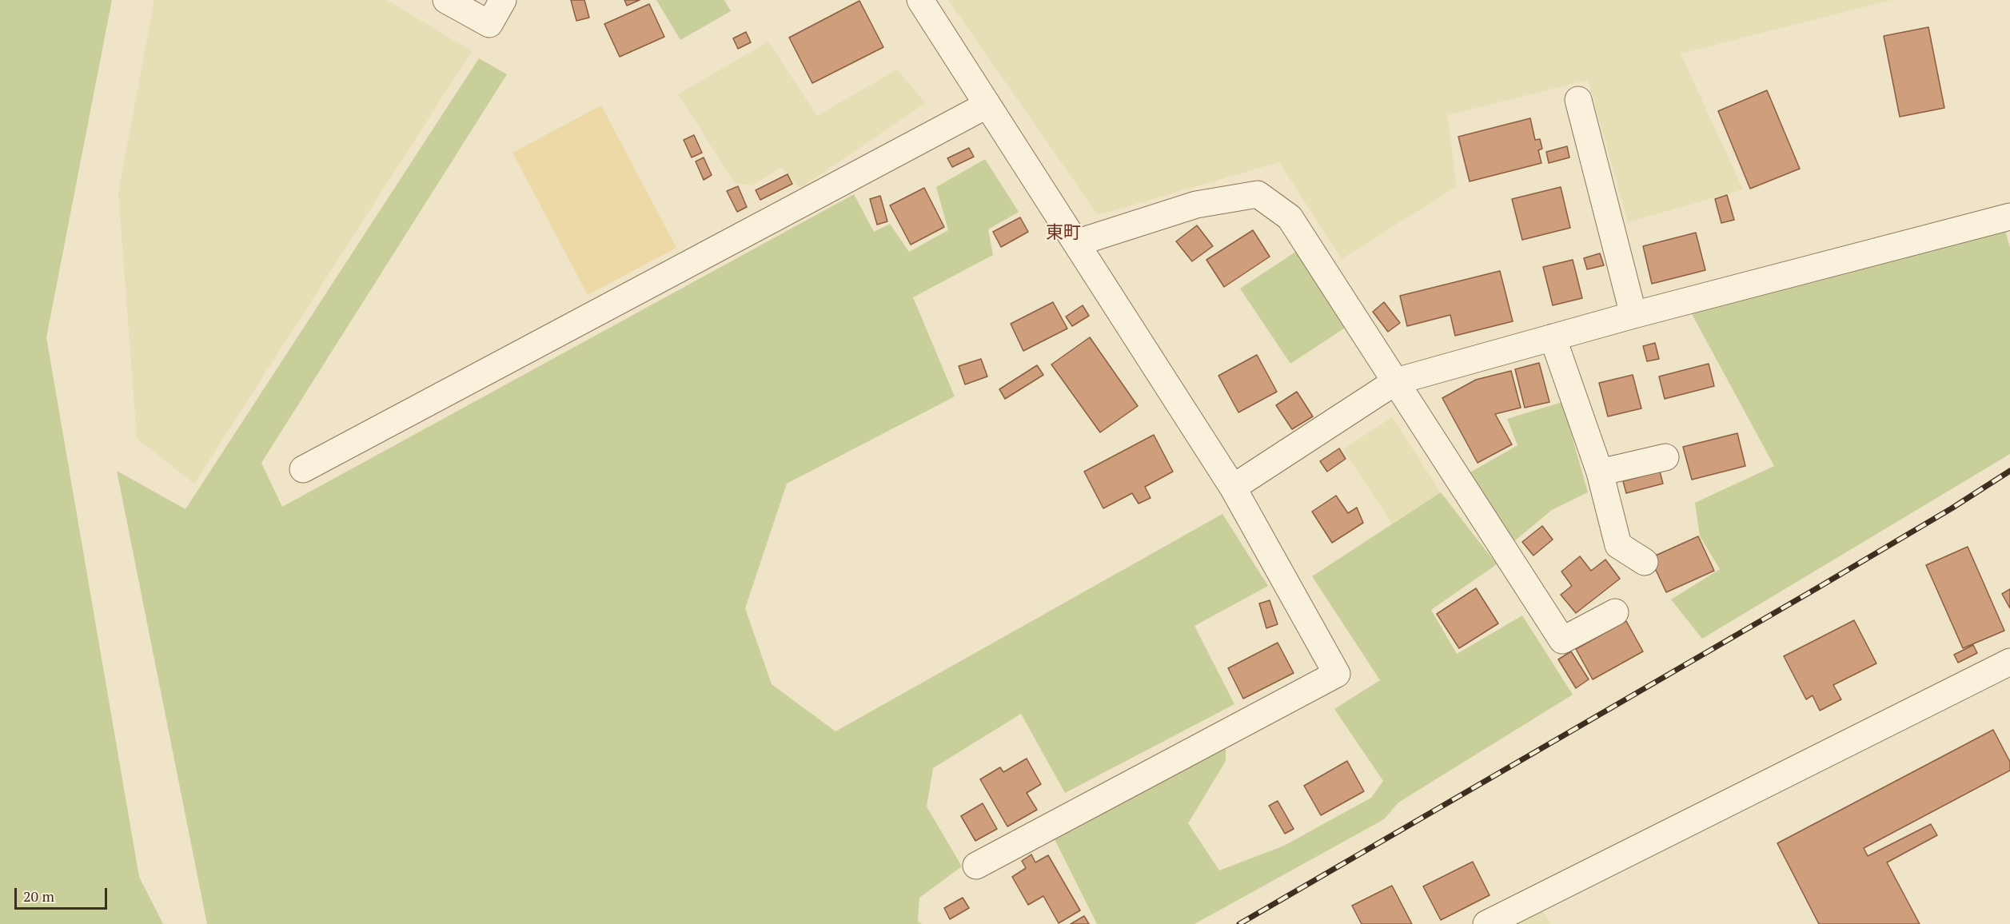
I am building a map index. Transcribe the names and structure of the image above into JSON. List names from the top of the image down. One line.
{"districts":["東町"],"scale_bar":"20 m"}
